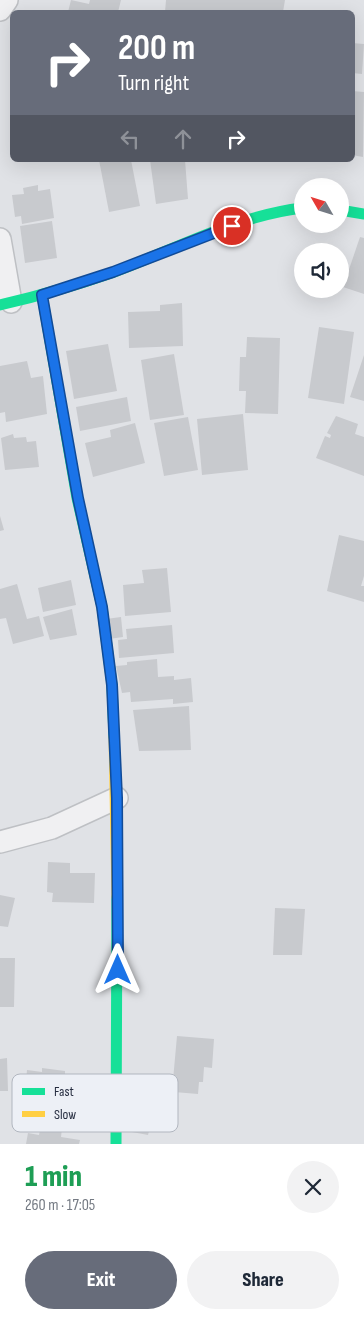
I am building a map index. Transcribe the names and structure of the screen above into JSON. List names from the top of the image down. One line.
{"legend":["Fast","Slow"],"north":"top left","page":{"turn":["200 m","Turn right"],"heading":["1 min","260 m · 17:05"],"buttons":["Exit","Share"]}}
